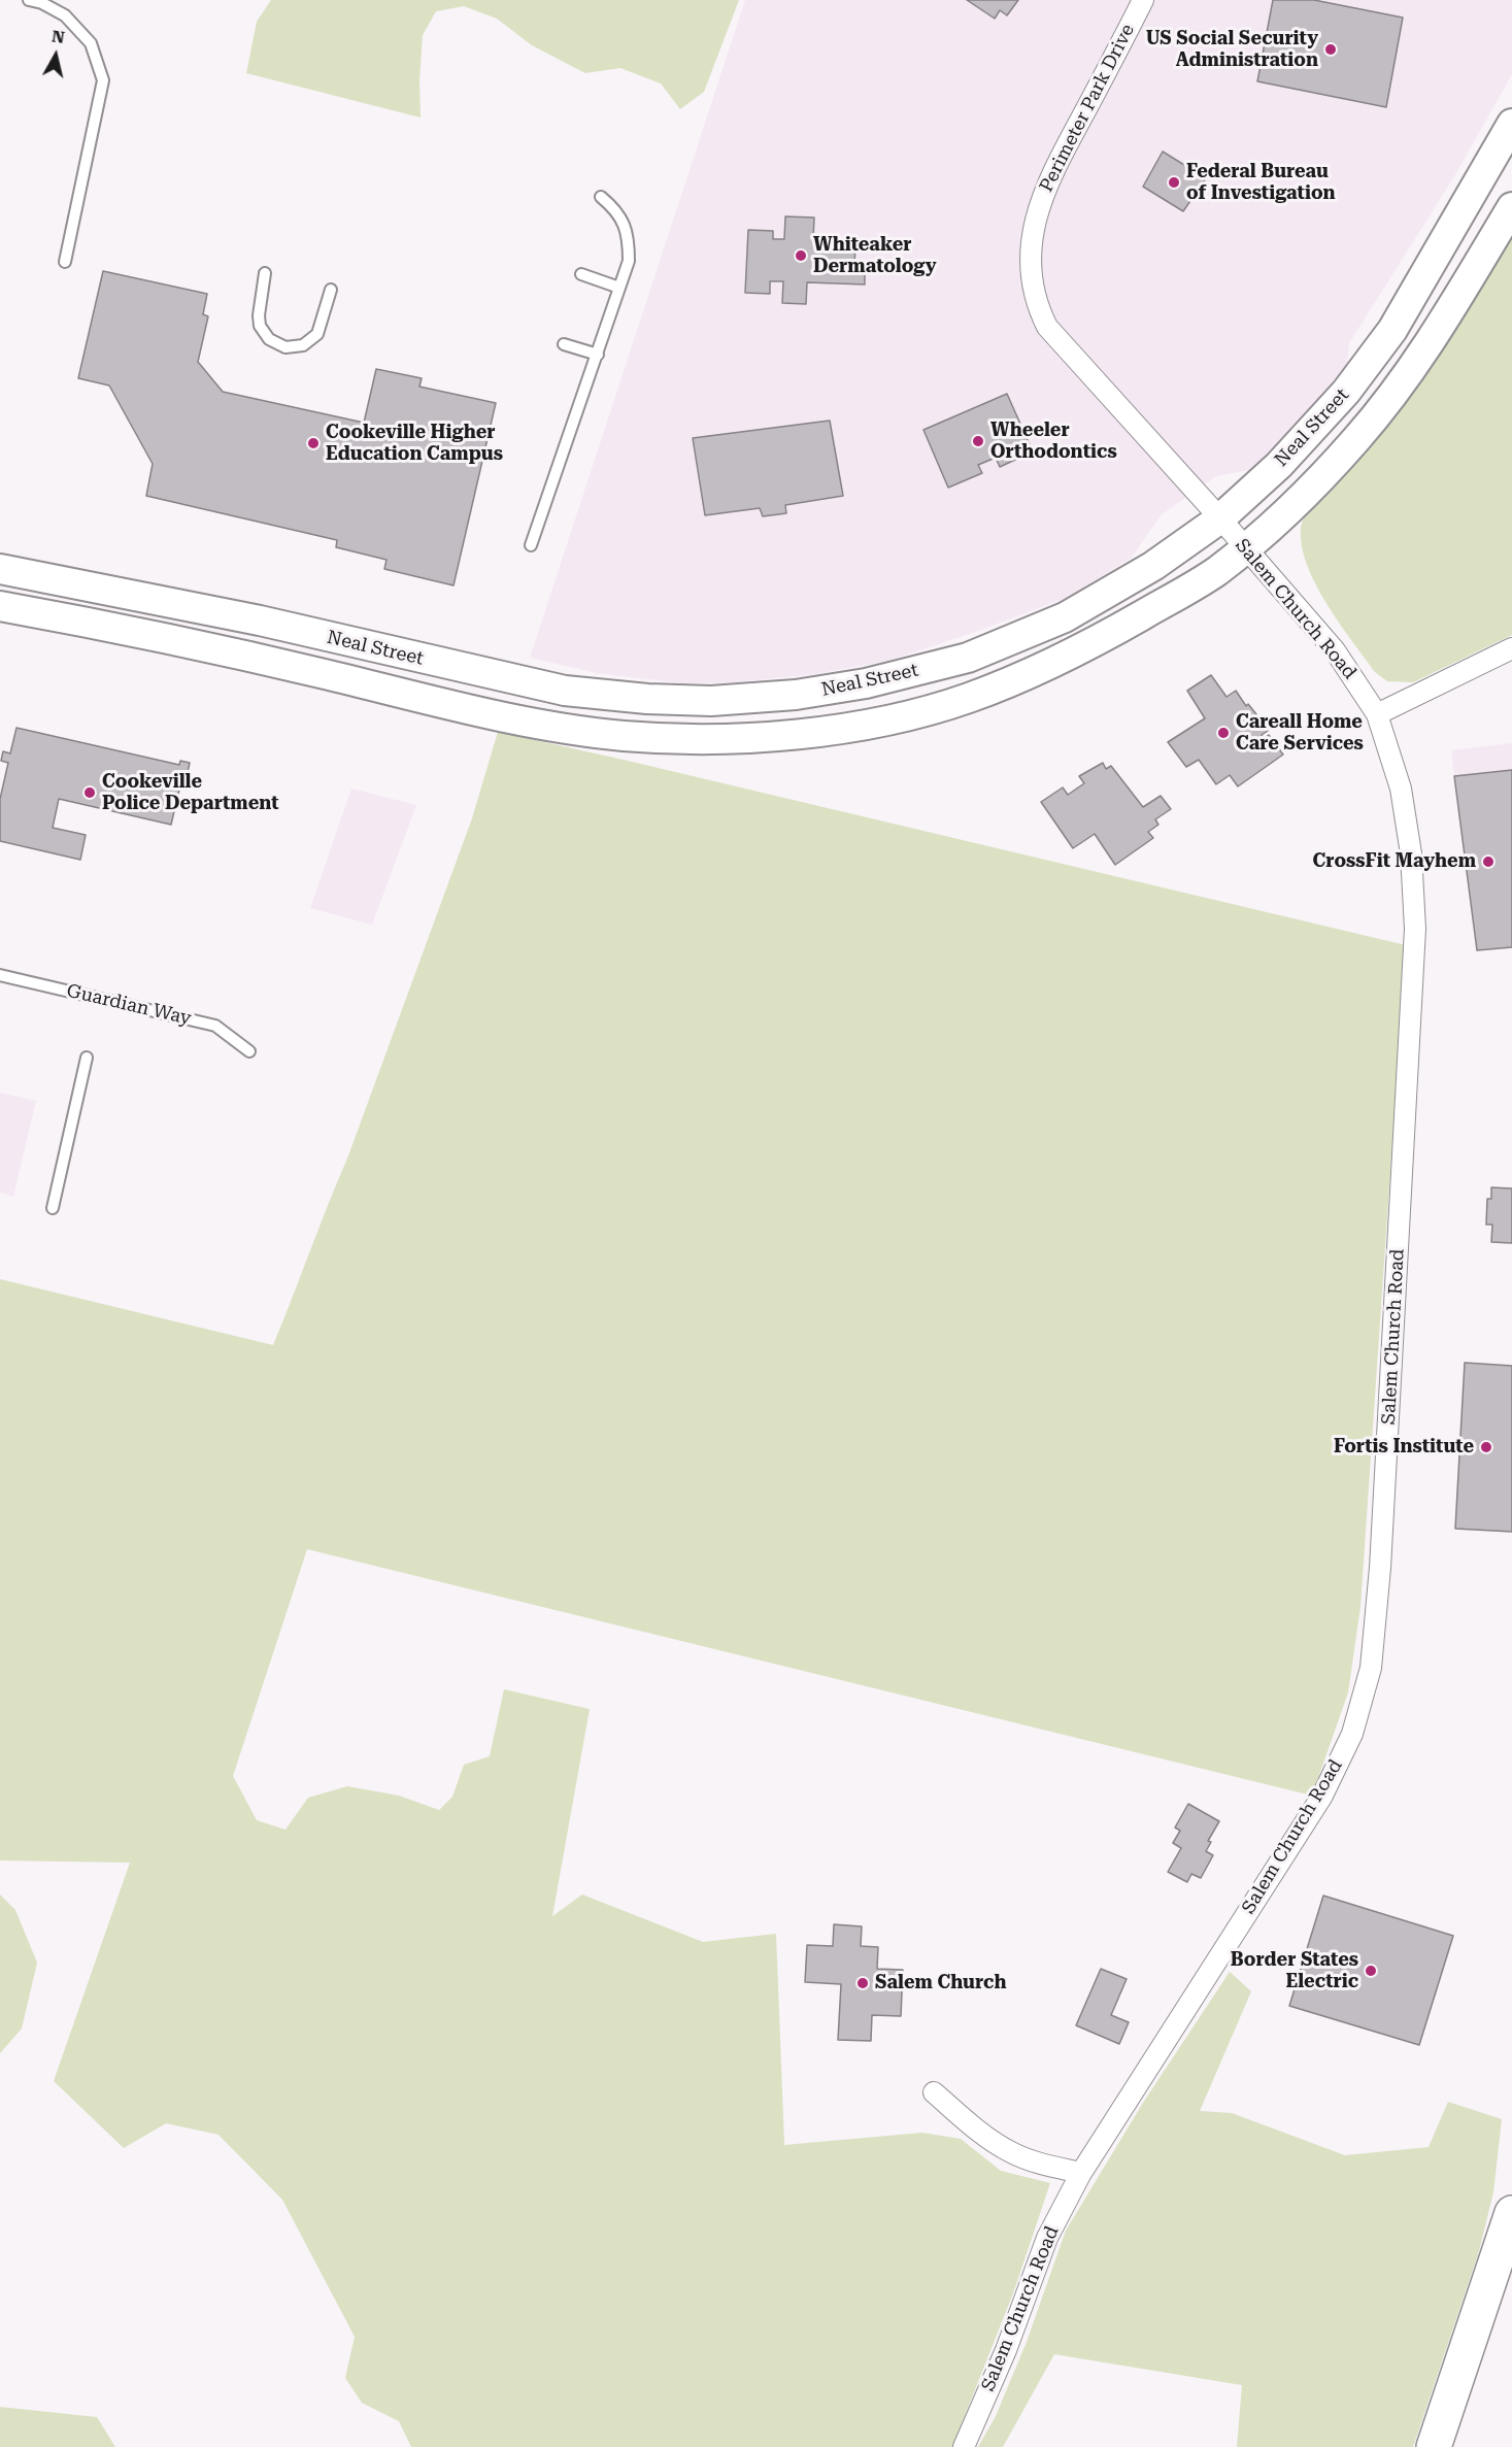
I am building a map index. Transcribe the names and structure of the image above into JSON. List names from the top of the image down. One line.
{"streets":{"main road":["Neal Street"],"street":["Perimeter Park Drive","Salem Church Road"],"lane":["Guardian Way"]},"crossings":[["Perimeter Park Drive","Neal Street"],["Perimeter Park Drive","Salem Church Road"],["Neal Street","Salem Church Road"]],"places":["US Social Security Administration","Federal Bureau of Investigation","Whiteaker Dermatology","Wheeler Orthodontics","Cookeville Higher Education Campus","Careall Home Care Services","Cookeville Police Department","CrossFit Mayhem","Fortis Institute","Border States Electric","Salem Church"],"north":"top"}
